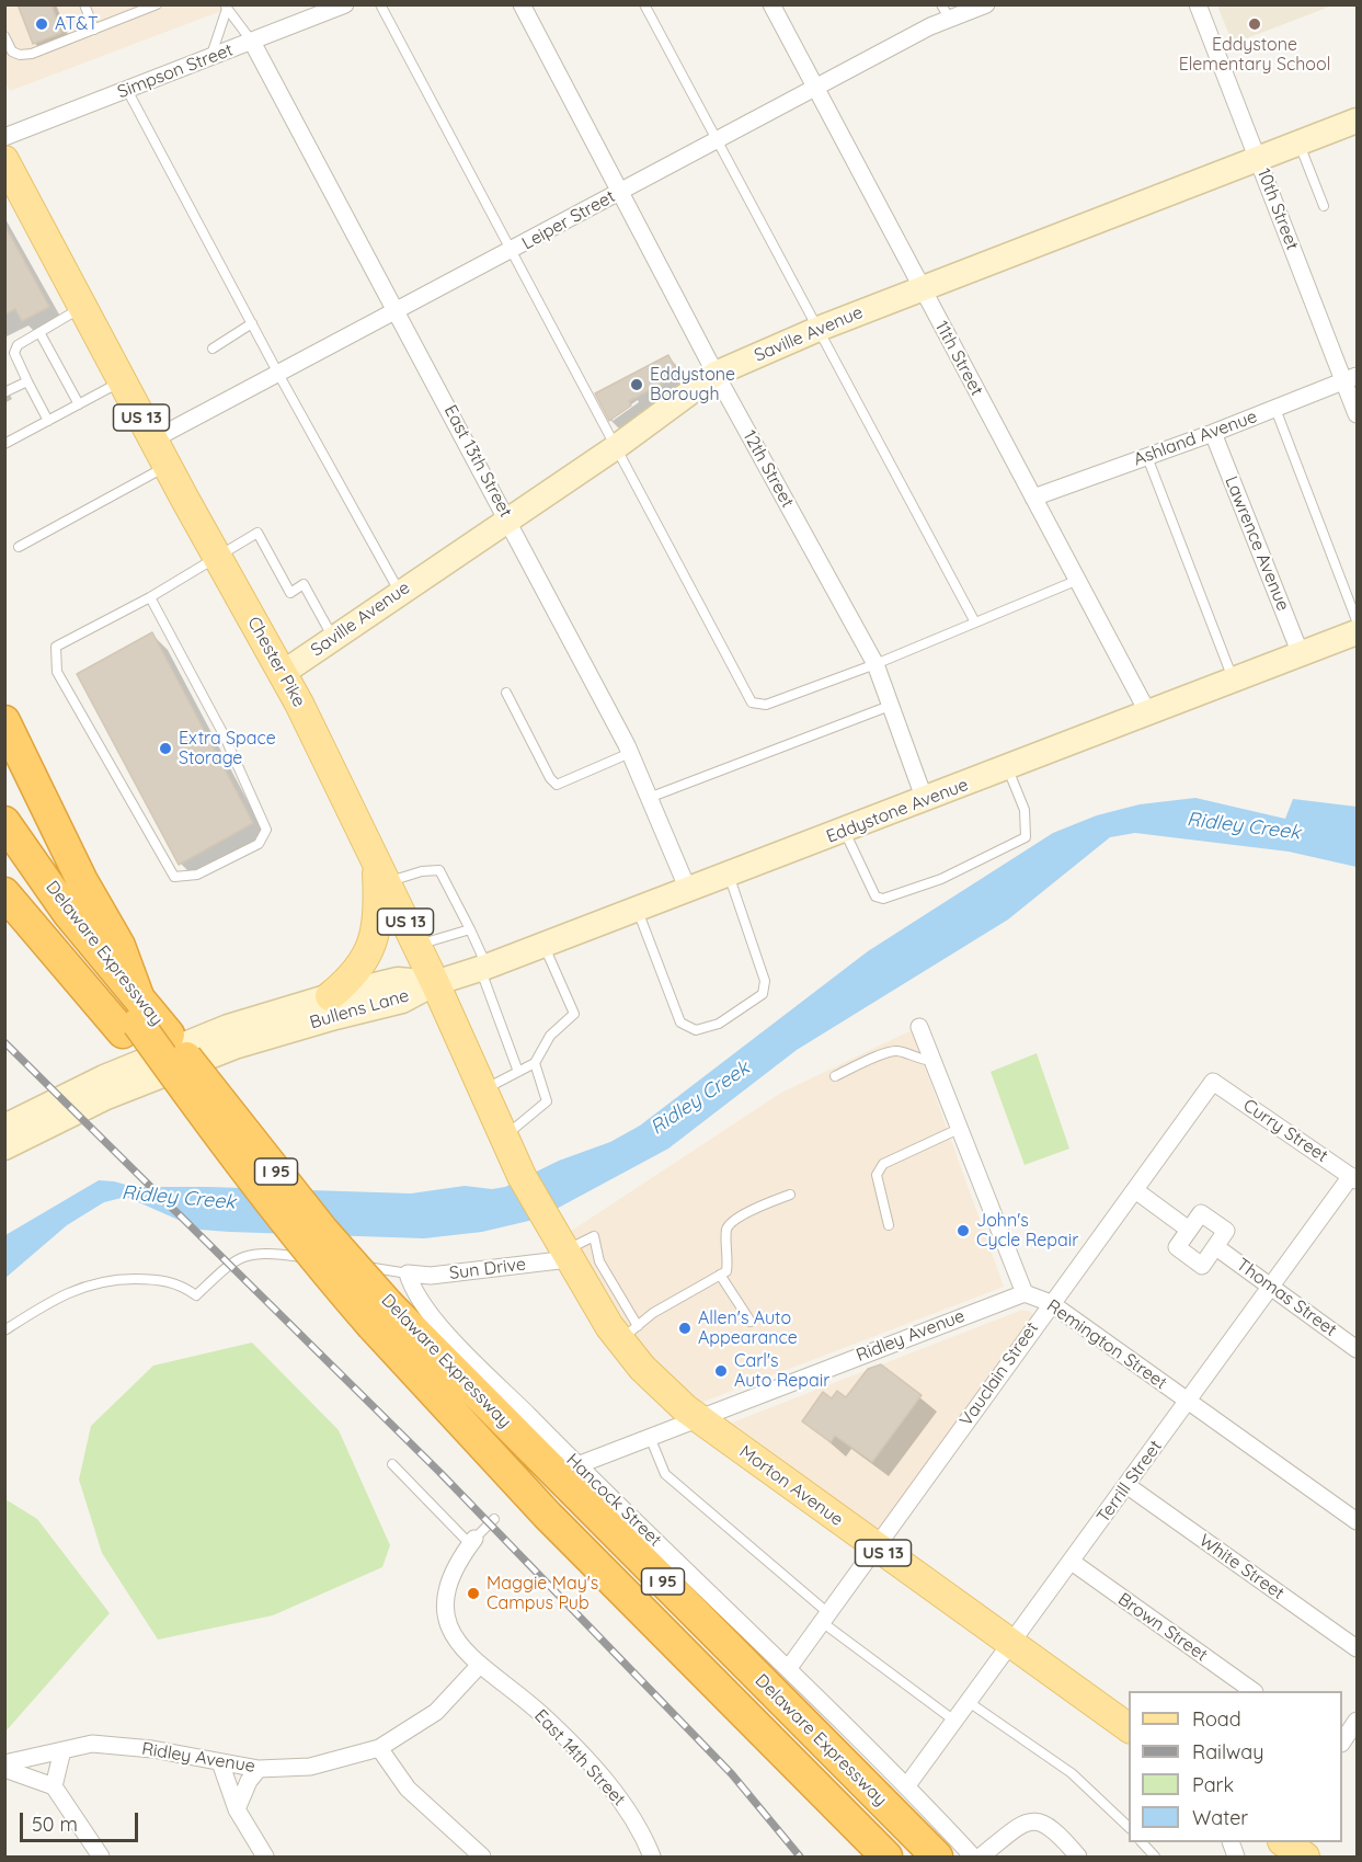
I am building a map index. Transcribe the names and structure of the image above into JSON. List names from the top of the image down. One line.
{"streets":{"highway":["Delaware Expressway","I 95"],"main road":["US 13","Chester Pike","Morton Avenue"],"street":["Simpson Street","10th Street","Leiper Street","Saville Avenue","11th Street","Ashland Avenue","East 13th Street","12th Street","Lawrence Avenue","Eddystone Avenue","Bullens Lane","Curry Street","Sun Drive","Thomas Street","Ridley Avenue","Remington Street","Vauclain Street","Terrill Street","Hancock Street","White Street","Brown Street","East 14th Street"]},"crossings":[["Simpson Street","East 13th Street"],["10th Street","Saville Avenue"],["10th Street","Ashland Avenue"],["Leiper Street","11th Street"],["Leiper Street","East 13th Street"],["Leiper Street","12th Street"],["Leiper Street","Chester Pike"],["Saville Avenue","11th Street"],["Saville Avenue","East 13th Street"],["Saville Avenue","12th Street"],["Saville Avenue","Chester Pike"],["11th Street","Ashland Avenue"],["11th Street","Eddystone Avenue"],["Ashland Avenue","Lawrence Avenue"],["East 13th Street","Eddystone Avenue"],["12th Street","Eddystone Avenue"],["Lawrence Avenue","Eddystone Avenue"],["Chester Pike","Eddystone Avenue"],["Chester Pike","Bullens Lane"],["Chester Pike","Morton Avenue"],["Eddystone Avenue","Bullens Lane"],["Curry Street","Vauclain Street"],["Curry Street","Terrill Street"],["Sun Drive","Morton Avenue"],["Sun Drive","Hancock Street"],["Thomas Street","Terrill Street"],["Ridley Avenue","Remington Street"],["Ridley Avenue","Morton Avenue"],["Ridley Avenue","Hancock Street"],["Ridley Avenue","East 14th Street"],["Remington Street","Vauclain Street"],["Remington Street","Terrill Street"],["Vauclain Street","Morton Avenue"],["Vauclain Street","Hancock Street"],["Terrill Street","Morton Avenue"],["Terrill Street","Hancock Street"],["Terrill Street","White Street"],["Terrill Street","Brown Street"]],"water":["Ridley Creek"],"places":["AT&T","Eddystone Elementary School","Eddystone Borough","Extra Space Storage","John's Cycle Repair","Allen's Auto Appearance","Carl's Auto Repair","Maggie May's Campus Pub"],"legend":["Road","Railway","Park","Water"],"scale_bar":"50 m"}
